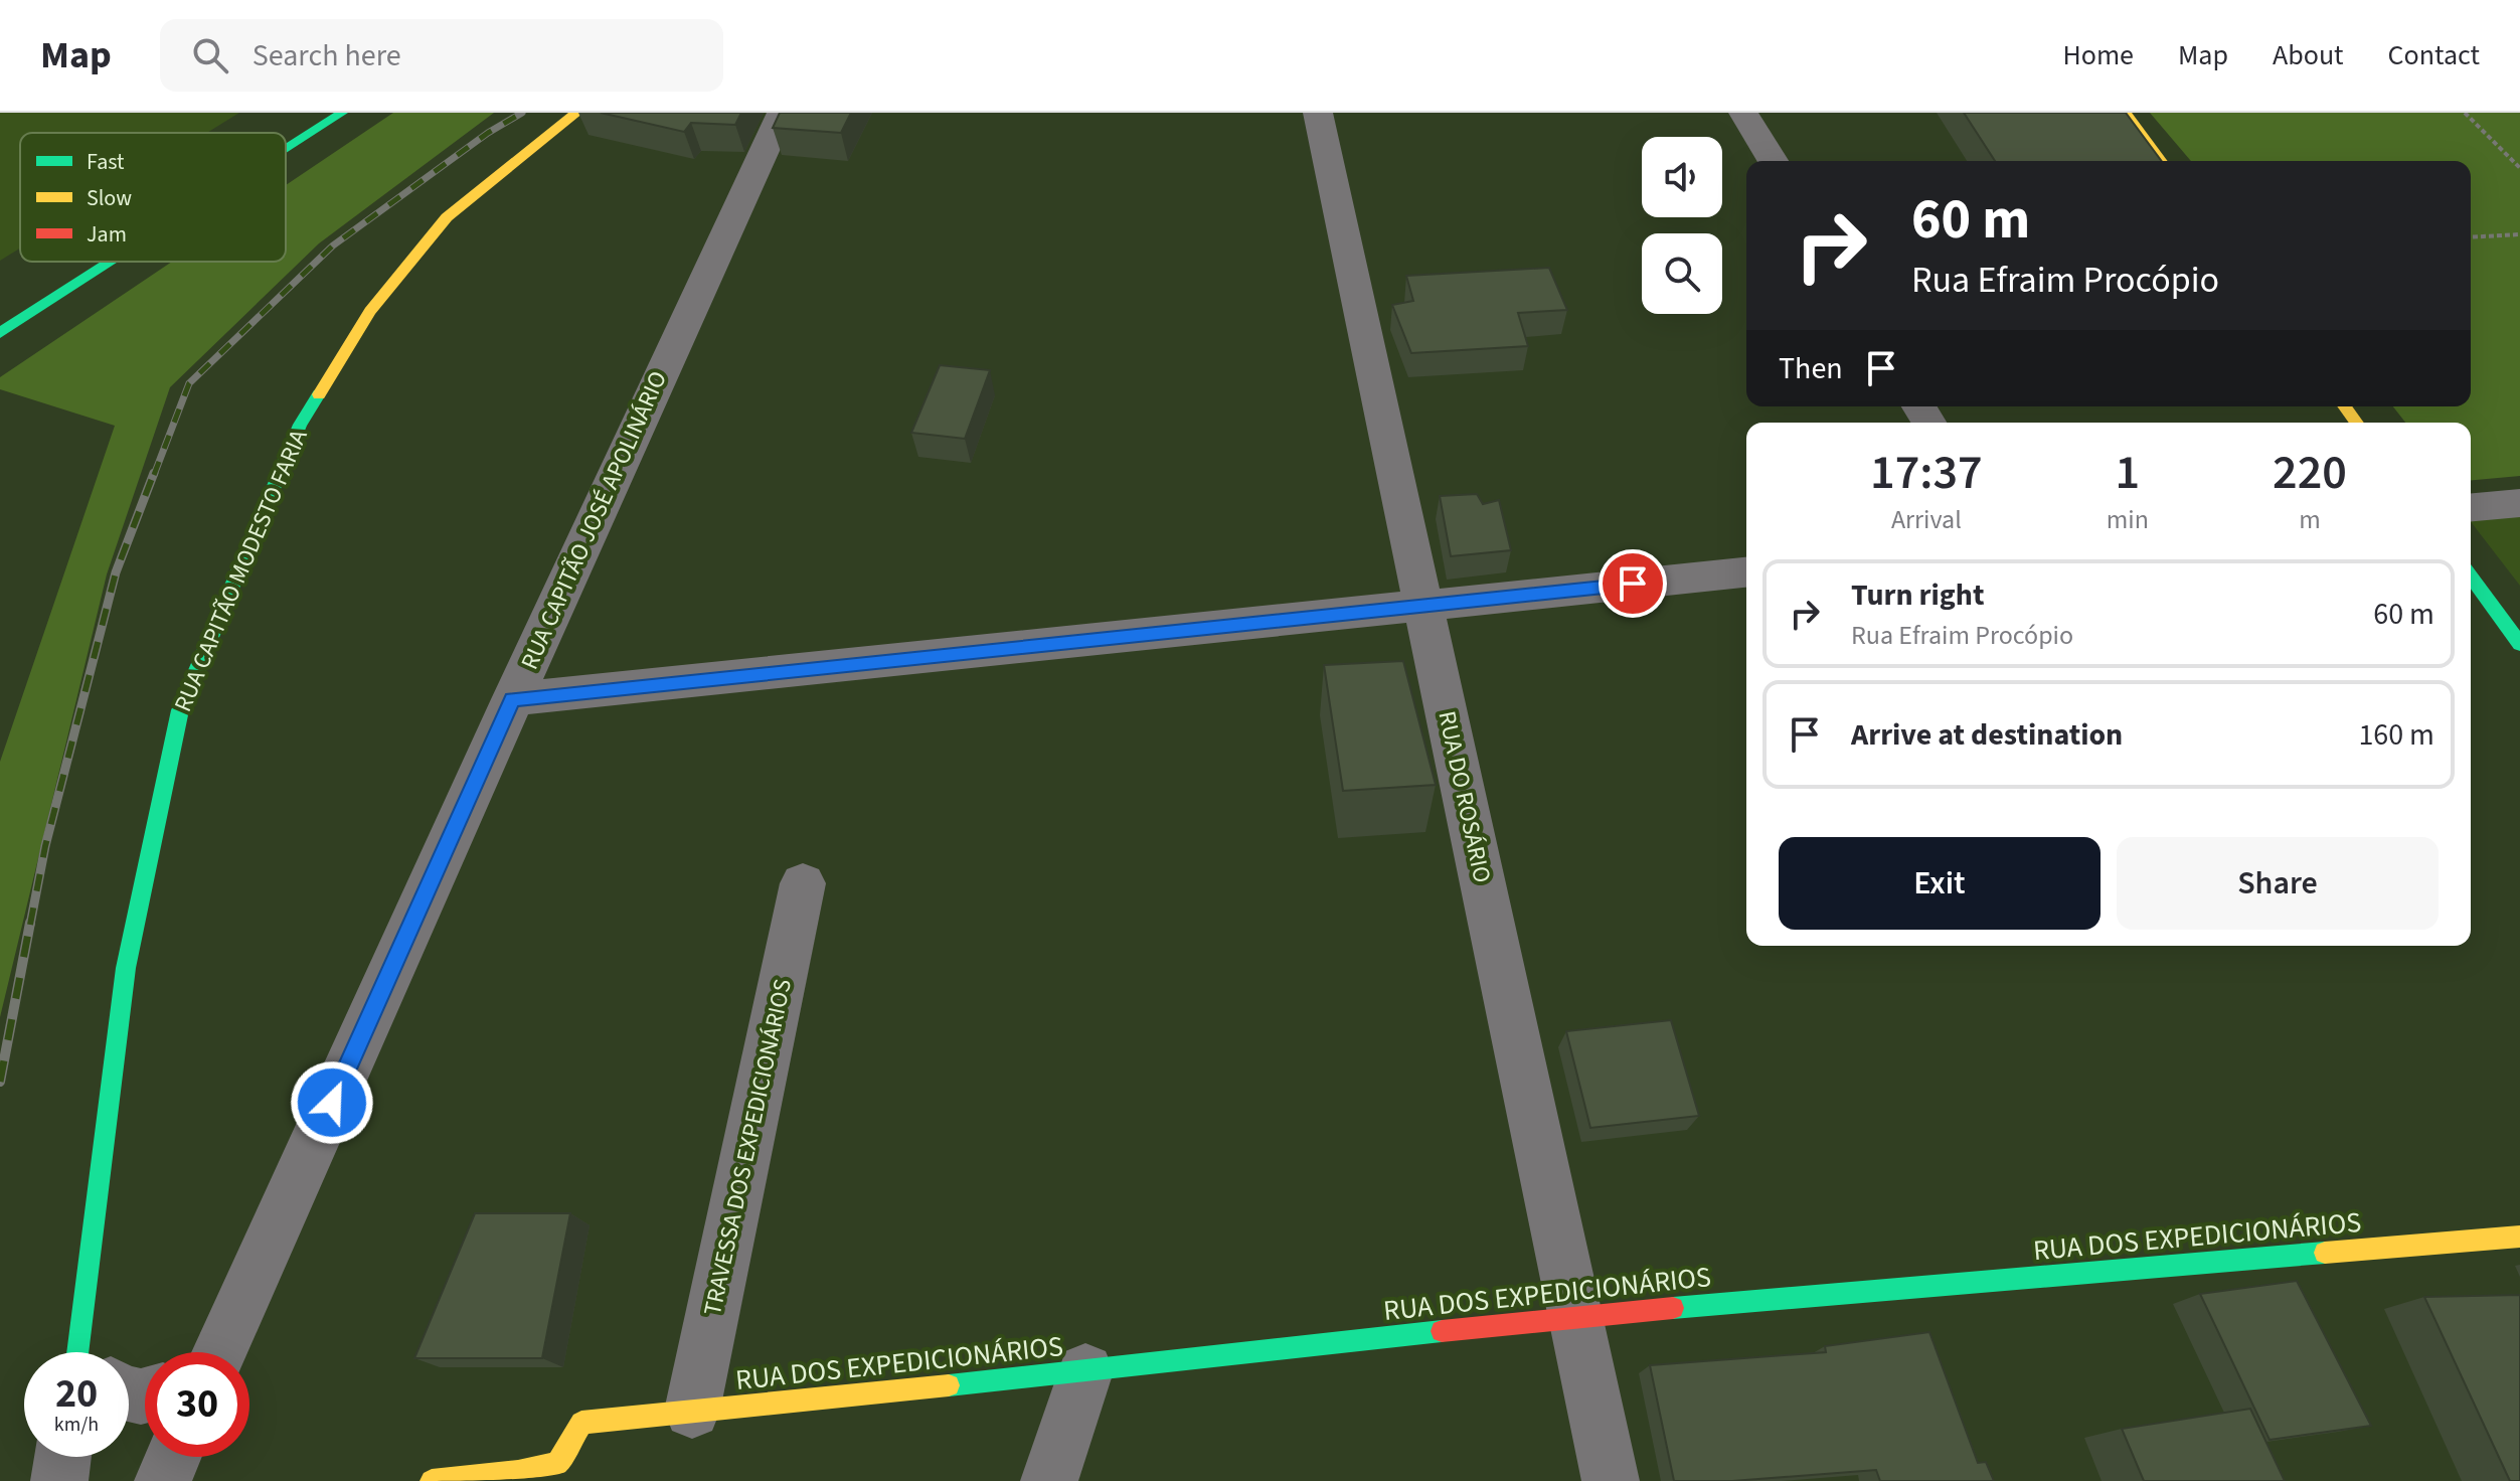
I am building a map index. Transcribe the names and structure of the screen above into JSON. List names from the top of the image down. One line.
{"streets":{"street":["RUA CAPITÃO JOSÉ APOLINÁRIO","RUA CAPITÃO MODESTO FARIA","RUA DO ROSÁRIO","TRAVESSA DOS EXPEDICIONÁRIOS","RUA DOS EXPEDICIONÁRIOS"]},"crossings":[["RUA DO ROSÁRIO","RUA DOS EXPEDICIONÁRIOS"],["TRAVESSA DOS EXPEDICIONÁRIOS","RUA DOS EXPEDICIONÁRIOS"]],"legend":["Fast","Slow","Jam"],"page":{"header":"Map","search":"Search here","nav":["Home","Map","About","Contact"],"turn":["60 m","Rua Efraim Procópio"],"then":"Then","eta":["17:37","Arrival","1","min","220","m"],"list":[{"name":"Turn right","note":"Rua Efraim Procópio","value":"60 m"},{"name":"Arrive at destination","value":"160 m"}],"buttons":["Exit","Share"],"speed":"20 km/h","limit":"30"}}
